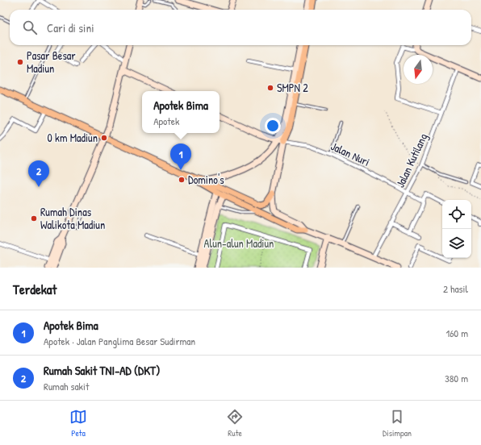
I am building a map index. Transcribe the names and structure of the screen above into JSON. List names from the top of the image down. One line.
{"streets":{"street":["Jalan Nuri","Jalan Kutilang"]},"crossings":[["Jalan Nuri","Jalan Kutilang"]],"parks":["Alun-alun Madiun"],"places":["Pasar Besar Madiun","SMPN 2","0 km Madiun","Domino's","Rumah Dinas Walikota Madiun"],"north":"bottom","page":{"search":"Cari di sini","popup":["Apotek Bima","Apotek"],"pins":["1","2"],"heading":["Terdekat","2 hasil"],"list":[{"mark":"1","name":"Apotek Bima","note":"Apotek · Jalan Panglima Besar Sudirman","value":"160 m"},{"mark":"2","name":"Rumah Sakit TNI-AD (DKT)","note":"Rumah sakit","value":"380 m"}],"nav":["Peta","Rute","Disimpan"]}}
